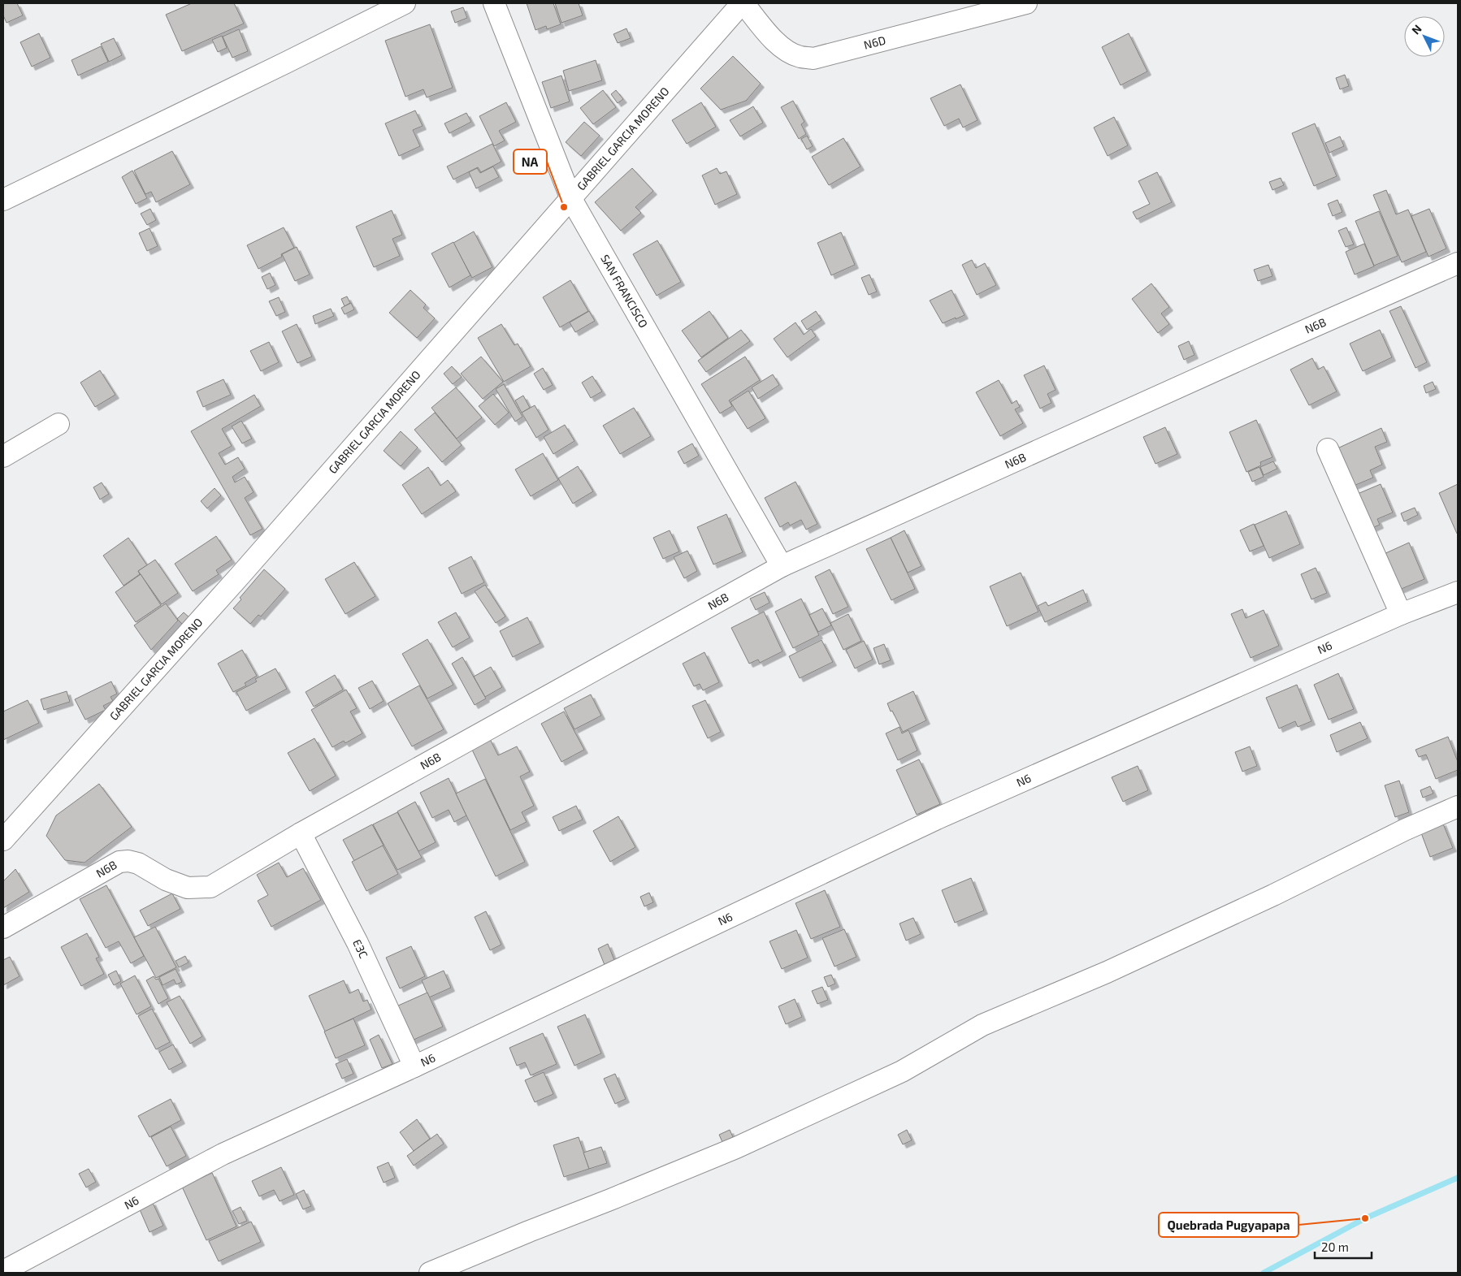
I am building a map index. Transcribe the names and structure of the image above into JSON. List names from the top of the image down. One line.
{"streets":{"street":["N6D","GABRIEL GARCIA MORENO","SAN FRANCISCO","N6B","N6","E3C"]},"crossings":[["N6D","GABRIEL GARCIA MORENO"],["GABRIEL GARCIA MORENO","SAN FRANCISCO"],["SAN FRANCISCO","N6B"],["N6B","E3C"],["N6","E3C"]],"places":["NA","Quebrada Pugyapapa"],"scale_bar":"20 m","north":"top left"}
